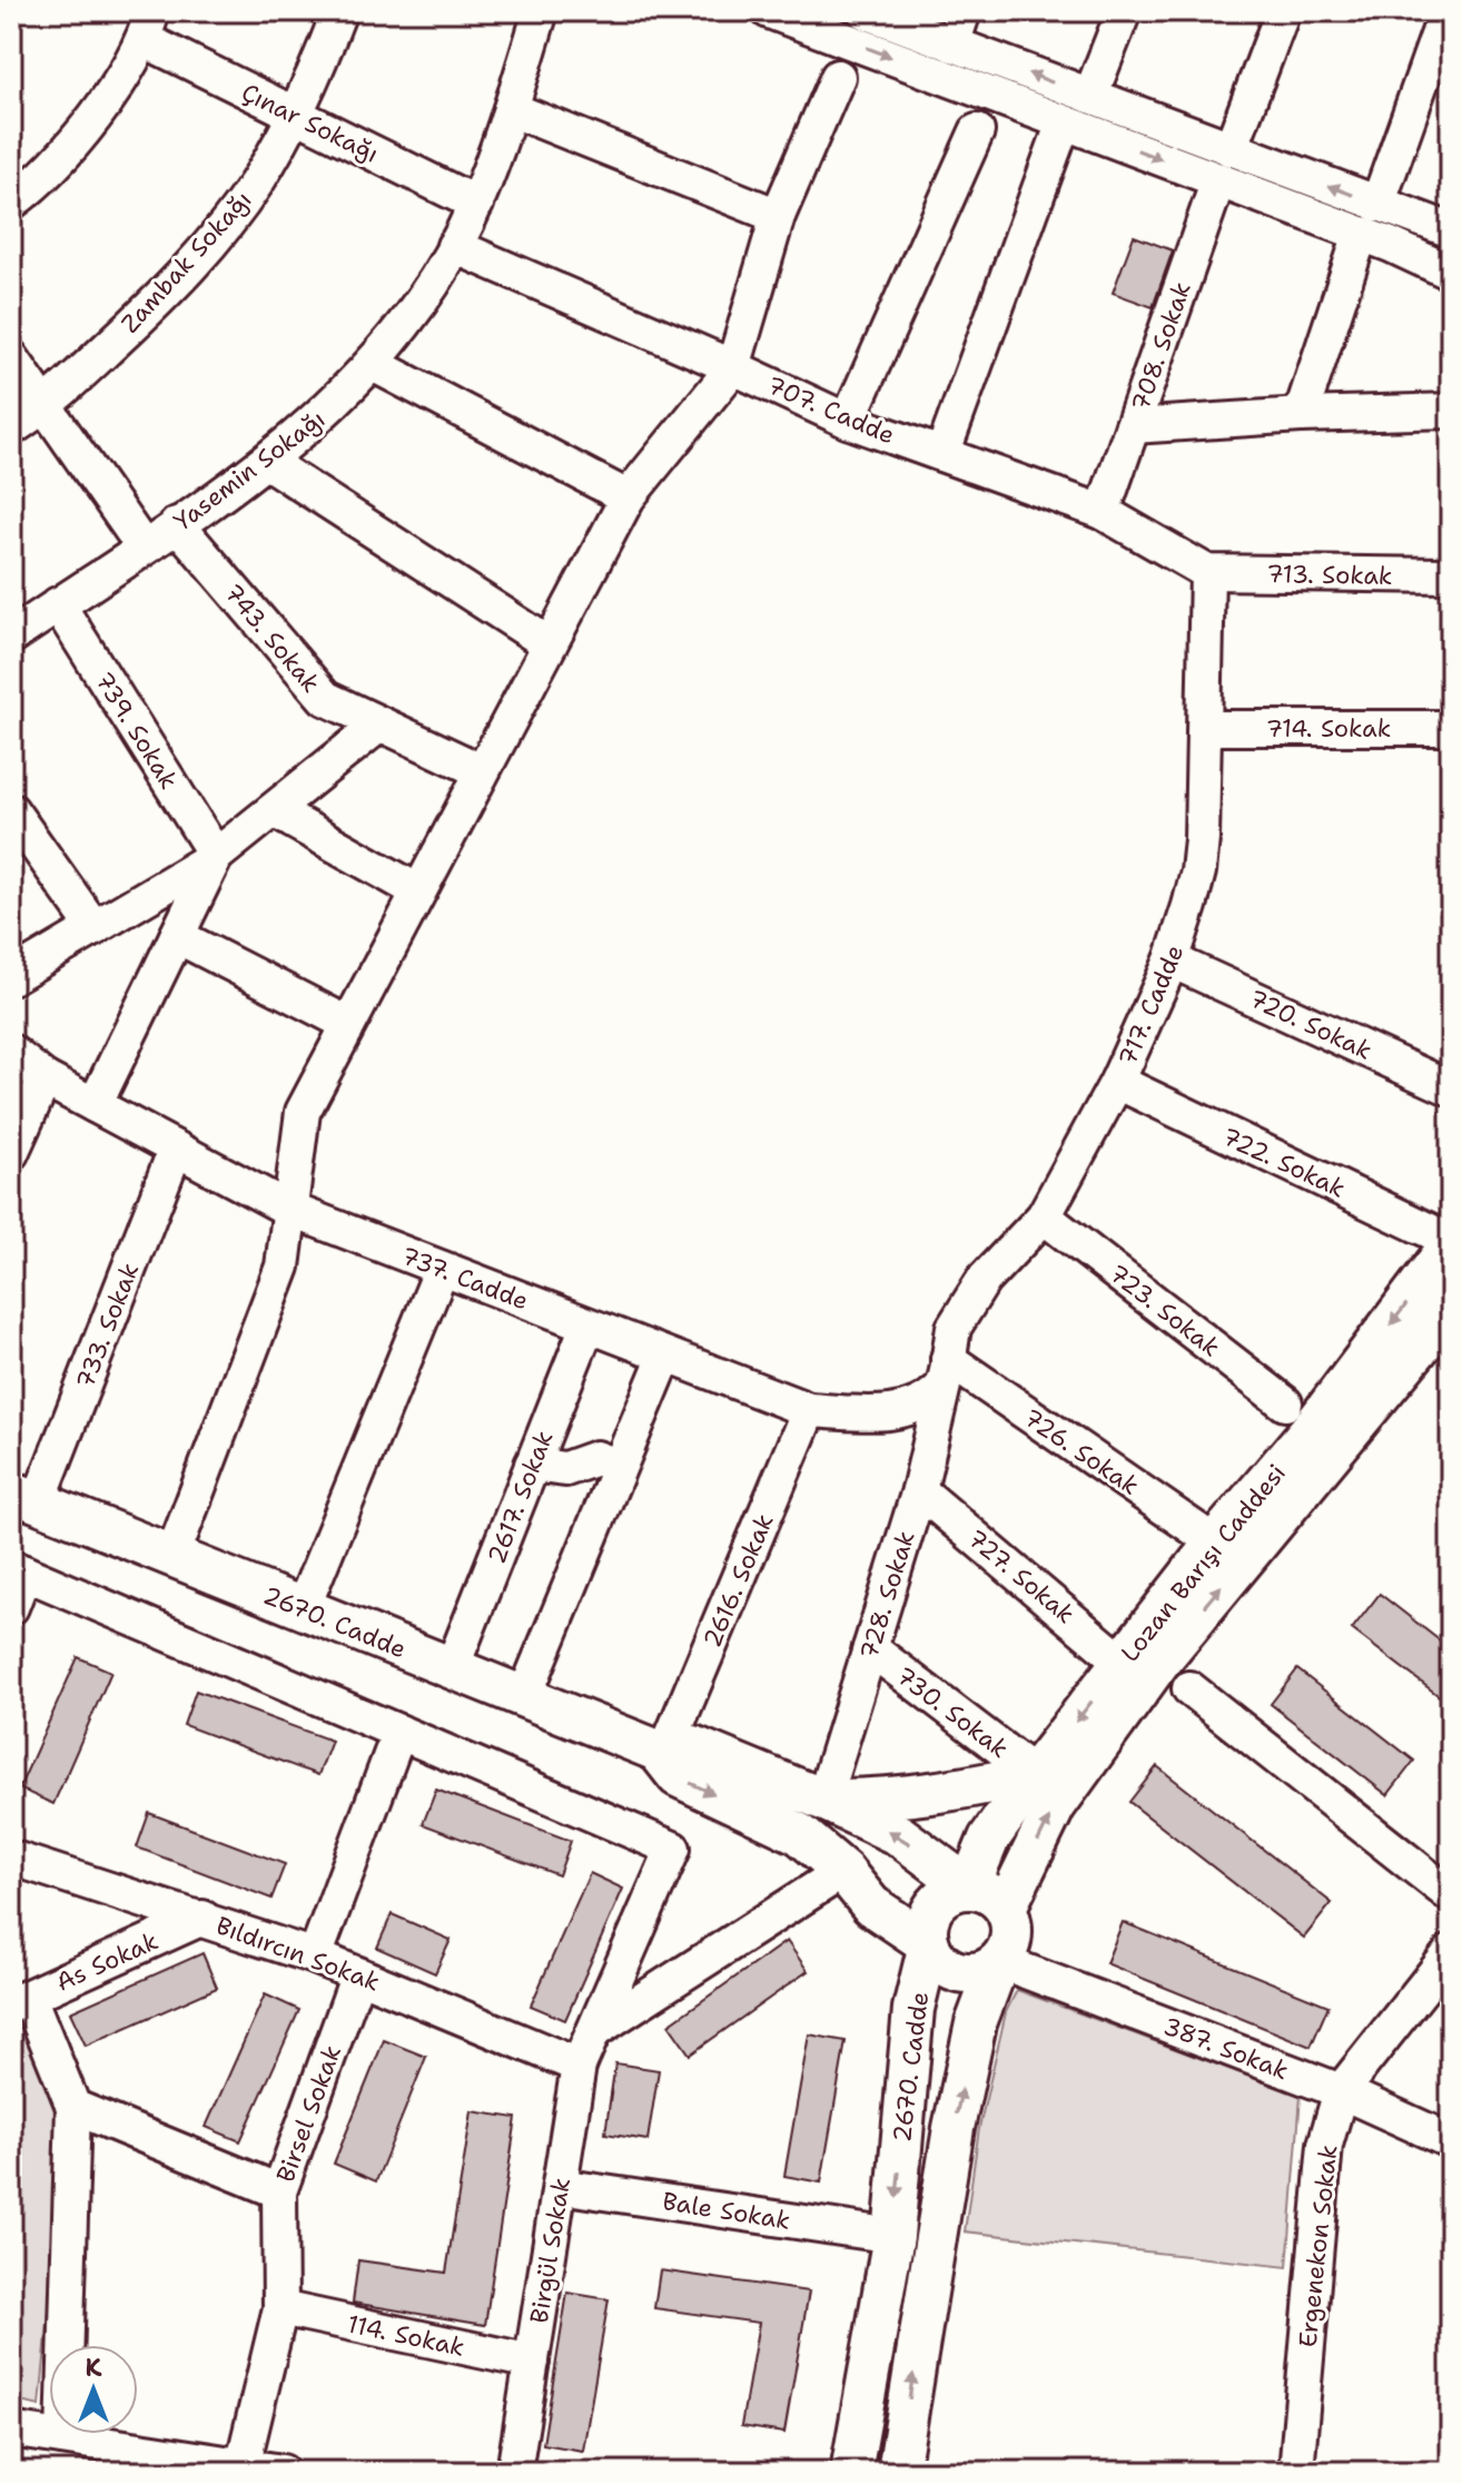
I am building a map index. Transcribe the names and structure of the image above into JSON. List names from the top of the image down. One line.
{"streets":{"main road":["Lozan Barışı Caddesi","2670. Cadde"],"street":["Çınar Sokağı","Zambak Sokağı","708. Sokak","707. Cadde","Yasemin Sokağı","713. Sokak","743. Sokak","714. Sokak","739. Sokak","717. Cadde","720. Sokak","722. Sokak","737. Cadde","723. Sokak","733. Sokak","726. Sokak","2617. Sokak","727. Sokak","2616. Sokak","728. Sokak","730. Sokak","Bıldırcın Sokak","As Sokak","387. Sokak","Birsel Sokak","Bale Sokak","Ergenekon Sokak","Birgül Sokak","114. Sokak"]},"crossings":[["Çınar Sokağı","Zambak Sokağı"],["Çınar Sokağı","Yasemin Sokağı"],["708. Sokak","707. Cadde"],["707. Cadde","Yasemin Sokağı"],["707. Cadde","713. Sokak"],["707. Cadde","717. Cadde"],["Yasemin Sokağı","743. Sokak"],["Yasemin Sokağı","739. Sokak"],["713. Sokak","717. Cadde"],["714. Sokak","717. Cadde"],["717. Cadde","720. Sokak"],["717. Cadde","722. Sokak"],["717. Cadde","737. Cadde"],["717. Cadde","723. Sokak"],["717. Cadde","726. Sokak"],["717. Cadde","728. Sokak"],["722. Sokak","Lozan Barışı Caddesi"],["737. Cadde","733. Sokak"],["737. Cadde","726. Sokak"],["737. Cadde","2617. Sokak"],["737. Cadde","2616. Sokak"],["737. Cadde","728. Sokak"],["733. Sokak","2670. Cadde"],["726. Sokak","Lozan Barışı Caddesi"],["726. Sokak","728. Sokak"],["2617. Sokak","2670. Cadde"],["Lozan Barışı Caddesi","727. Sokak"],["Lozan Barışı Caddesi","2670. Cadde"],["Lozan Barışı Caddesi","730. Sokak"],["Lozan Barışı Caddesi","387. Sokak"],["727. Sokak","728. Sokak"],["2616. Sokak","2670. Cadde"],["728. Sokak","2670. Cadde"],["728. Sokak","730. Sokak"],["2670. Cadde","387. Sokak"],["2670. Cadde","Bale Sokak"],["Bıldırcın Sokak","As Sokak"],["Bıldırcın Sokak","Birsel Sokak"],["Bıldırcın Sokak","Birgül Sokak"],["387. Sokak","Ergenekon Sokak"],["Birsel Sokak","114. Sokak"],["Bale Sokak","Birgül Sokak"],["Birgül Sokak","114. Sokak"]],"north":"top"}
